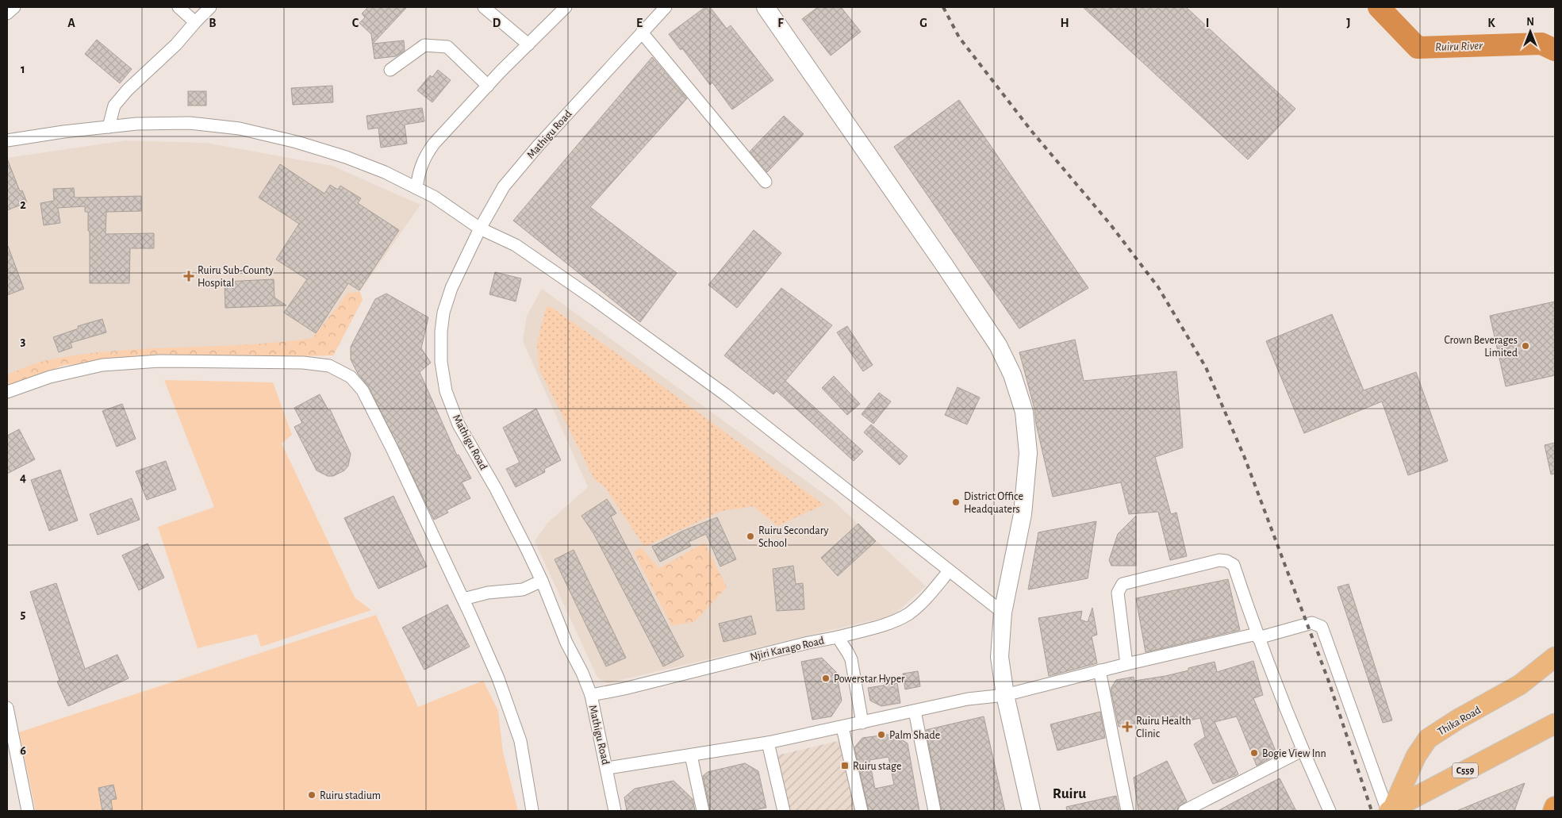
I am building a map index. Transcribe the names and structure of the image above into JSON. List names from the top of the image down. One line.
{"streets":{"main road":["Thika Road","C559"],"street":["Mathigu Road","Njiri Karago Road"]},"crossings":[["Mathigu Road","Njiri Karago Road"],["Thika Road","C559"]],"districts":["Ruiru"],"water":["Ruiru River"],"places":{"health":["Ruiru Sub-County Hospital","Ruiru Health Clinic"],"other":["Crown Beverages Limited","District Office Headquaters","Ruiru Secondary School","Powerstar Hyper","Palm Shade","Bogie View Inn","Ruiru stadium"],"transit":["Ruiru stage"]},"north":"top","grid":{"columns":["A","B","C","D","E","F","G","H","I","J","K"],"rows":["1","2","3","4","5","6"]}}
